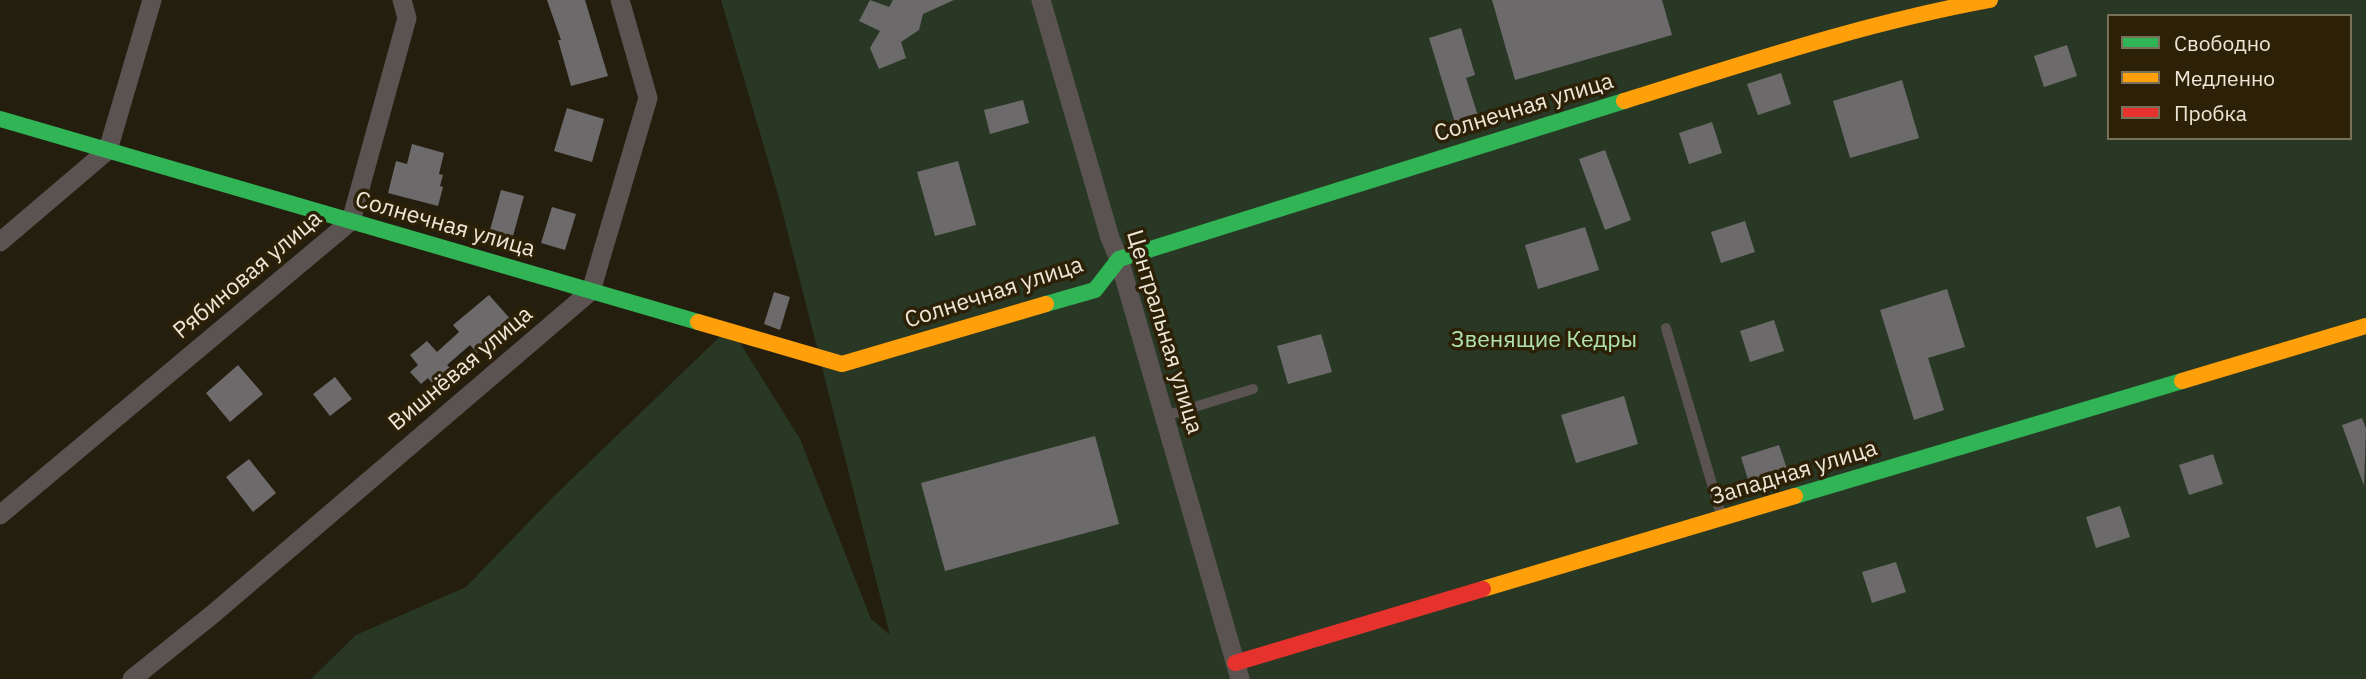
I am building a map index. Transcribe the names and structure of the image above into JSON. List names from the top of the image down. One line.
{"streets":{"street":["Солнечная улица","Рябиновая улица","Центральная улица","Вишнёвая улица","Западная улица"]},"crossings":[["Солнечная улица","Рябиновая улица"],["Солнечная улица","Центральная улица"],["Солнечная улица","Вишнёвая улица"],["Центральная улица","Западная улица"]],"parks":["Звенящие Кедры"],"legend":["Свободно","Медленно","Пробка"]}
